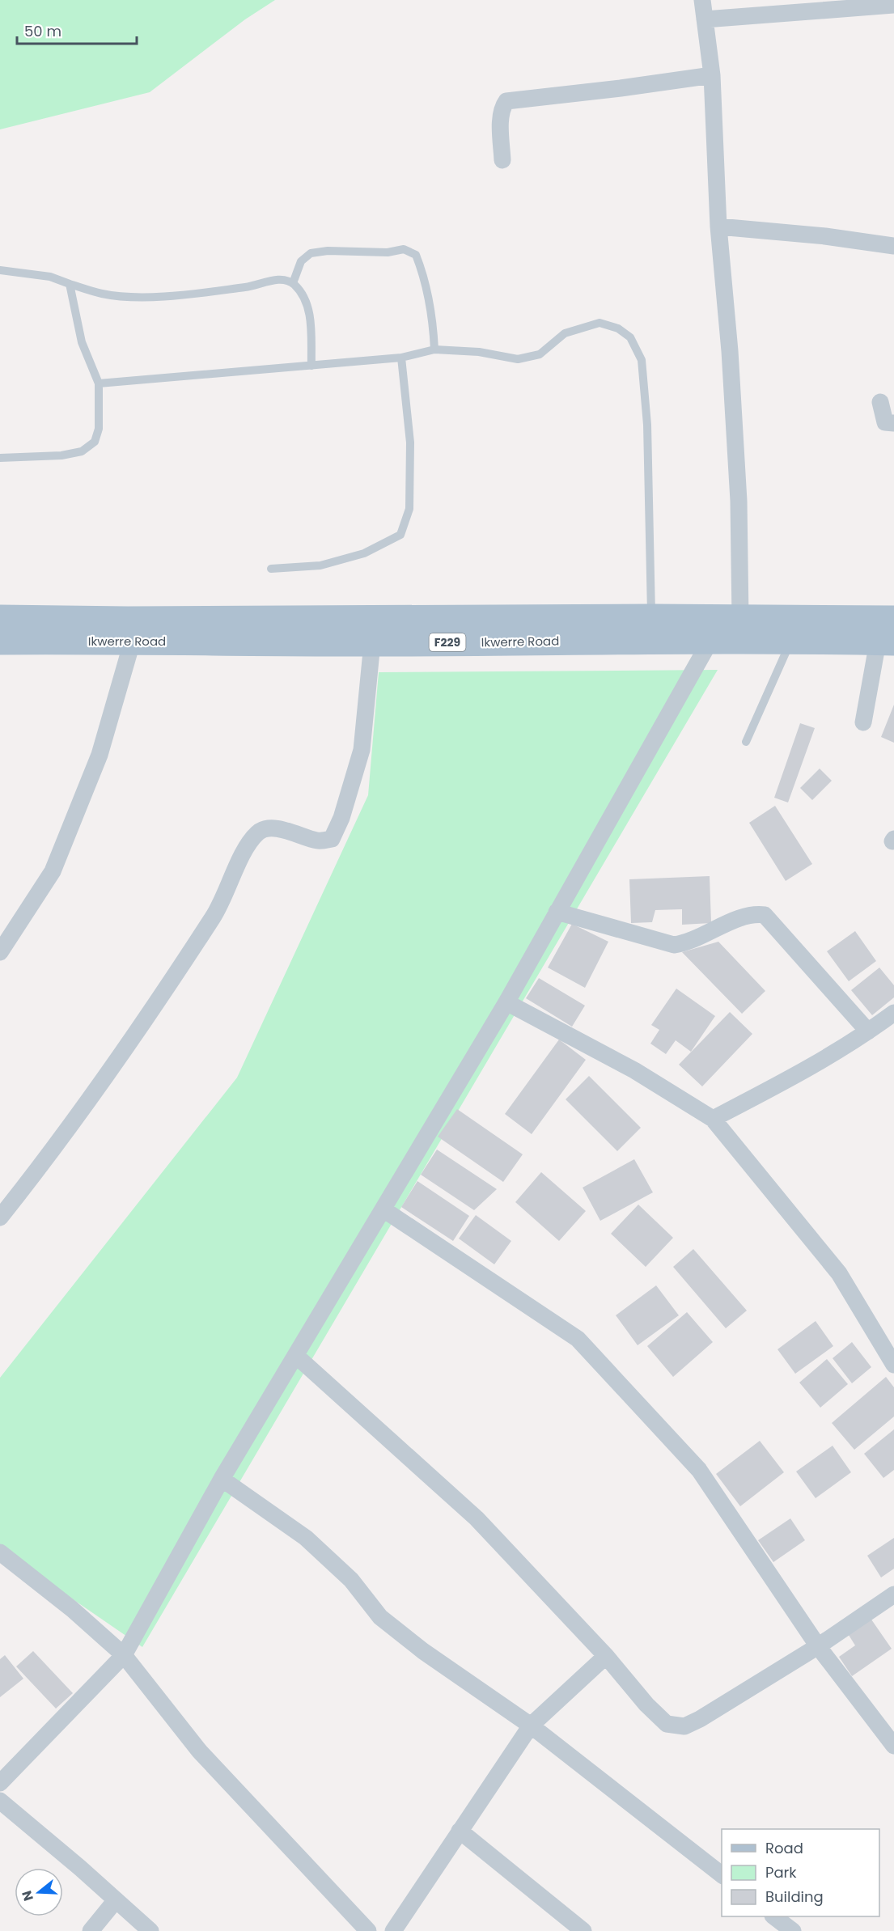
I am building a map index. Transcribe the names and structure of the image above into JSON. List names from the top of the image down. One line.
{"streets":{"main road":["Ikwerre Road","F229"]},"legend":["Road","Park","Building"],"scale_bar":"50 m","north":"left"}
